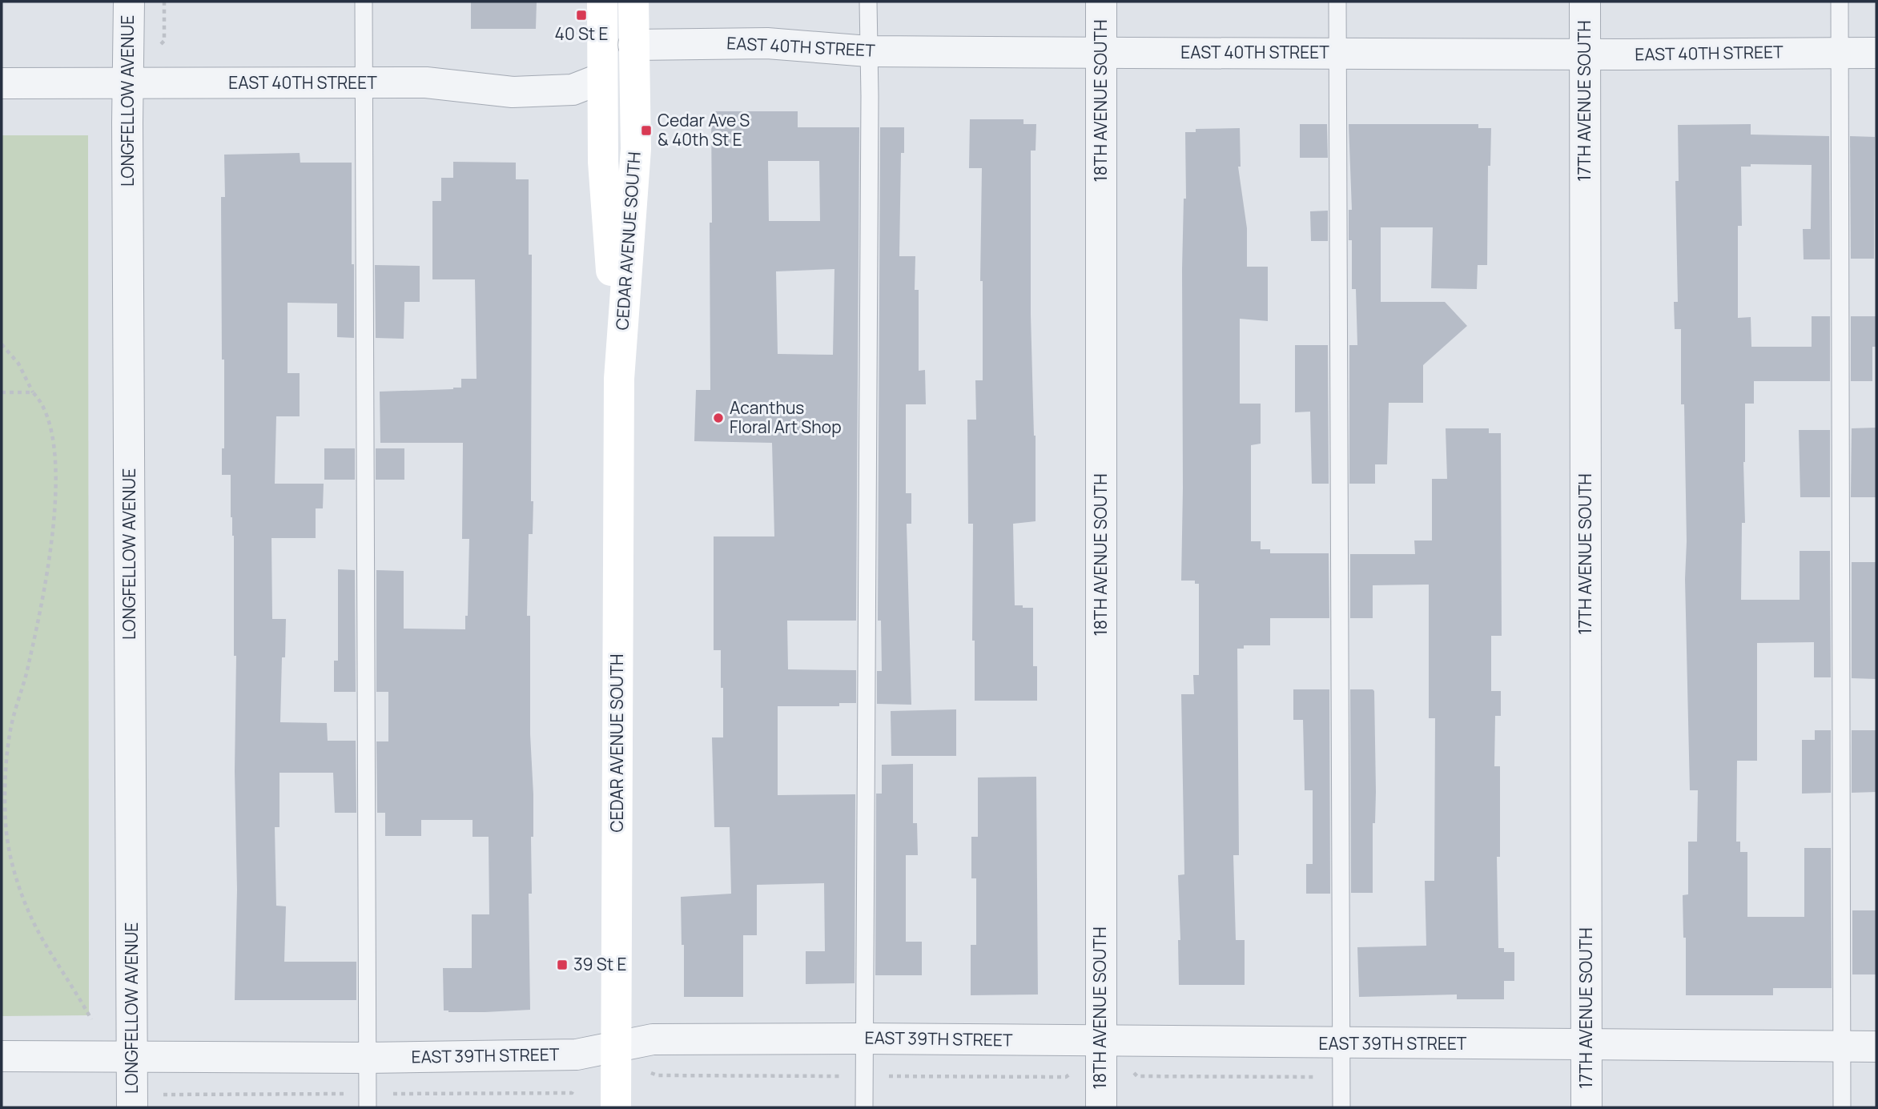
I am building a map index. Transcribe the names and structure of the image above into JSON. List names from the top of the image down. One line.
{"streets":{"main road":["CEDAR AVENUE SOUTH"],"street":["EAST 40TH STREET","LONGFELLOW AVENUE","18TH AVENUE SOUTH","17TH AVENUE SOUTH","EAST 39TH STREET"]},"crossings":[["EAST 40TH STREET","LONGFELLOW AVENUE"],["EAST 40TH STREET","18TH AVENUE SOUTH"],["EAST 40TH STREET","17TH AVENUE SOUTH"],["EAST 40TH STREET","CEDAR AVENUE SOUTH"],["LONGFELLOW AVENUE","EAST 39TH STREET"],["18TH AVENUE SOUTH","EAST 39TH STREET"],["17TH AVENUE SOUTH","EAST 39TH STREET"],["CEDAR AVENUE SOUTH","EAST 39TH STREET"]],"places":{"transit":["40 St E","Cedar Ave S & 40th St E","39 St E"],"other":["Acanthus Floral Art Shop"]}}
